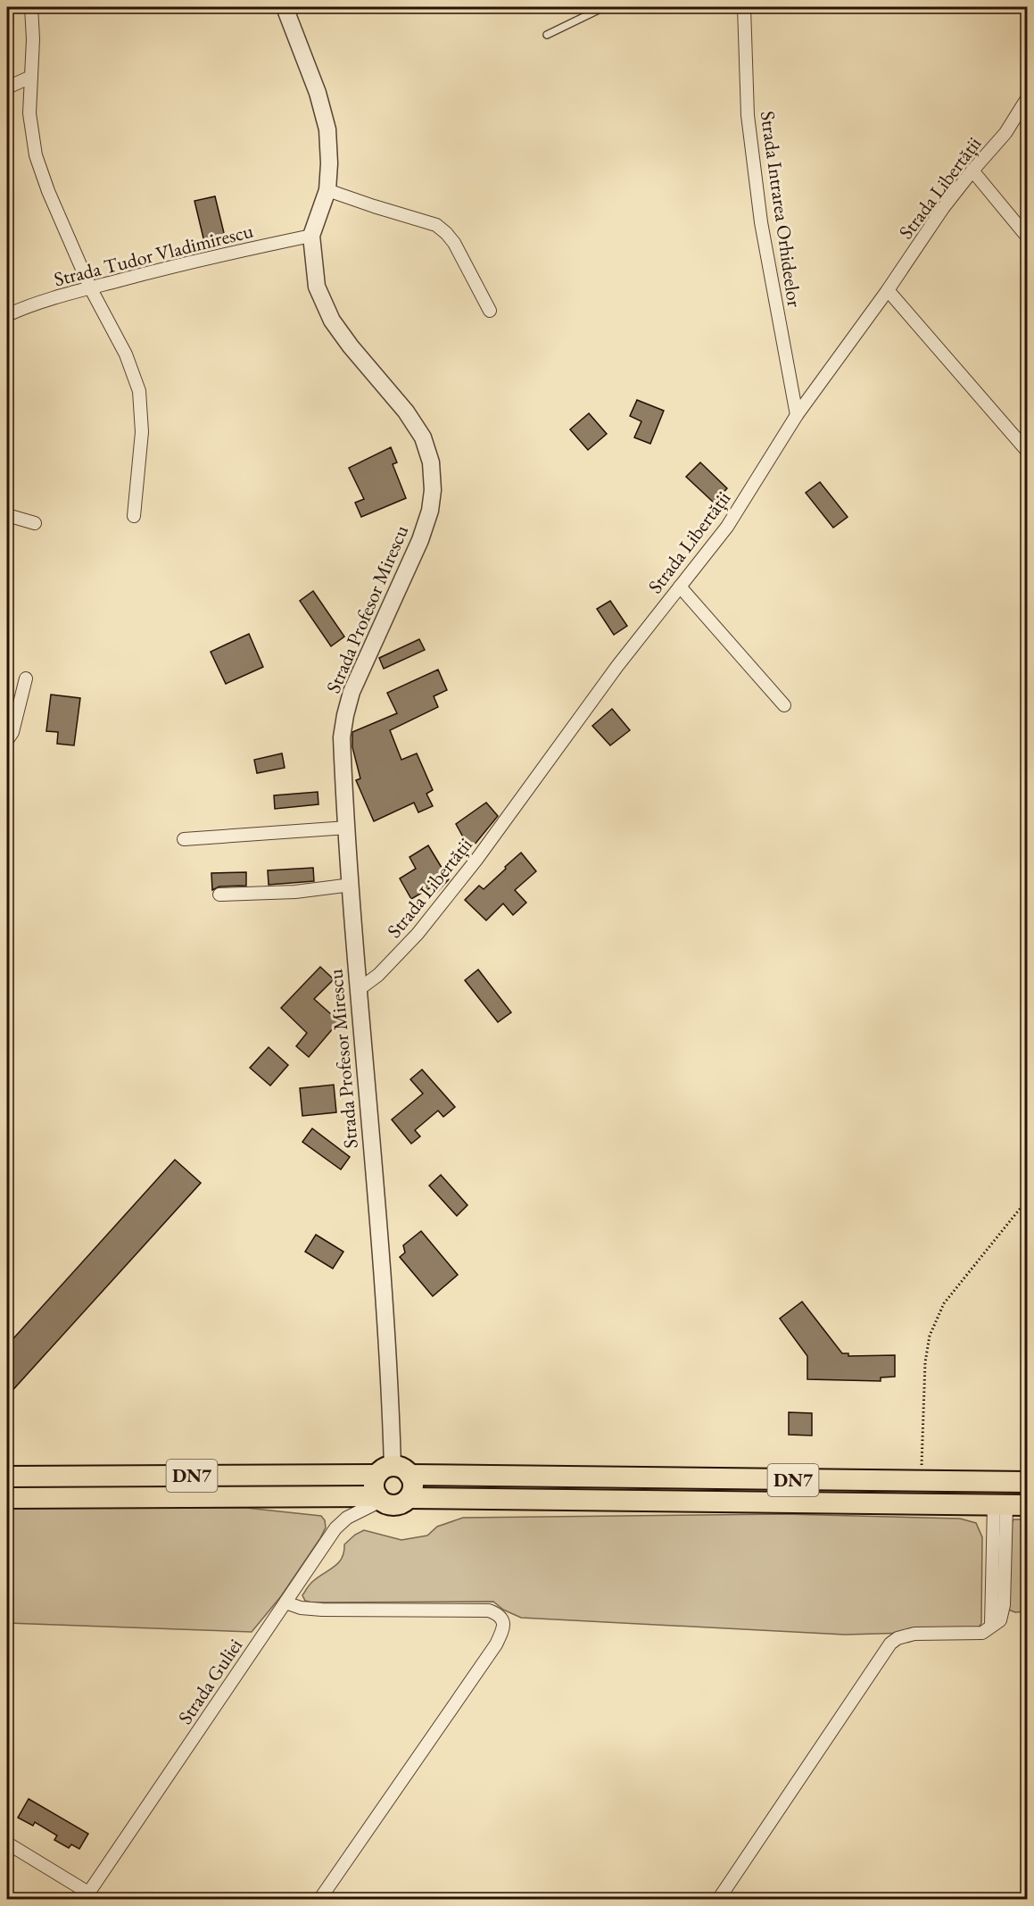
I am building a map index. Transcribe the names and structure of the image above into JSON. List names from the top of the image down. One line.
{"streets":{"main road":["DN7"],"street":["Strada Libertății","Strada Intrarea Orhideelor","Strada Tudor Vladimirescu","Strada Profesor Mirescu","Strada Guliei"]},"crossings":[["Strada Libertății","Strada Intrarea Orhideelor"],["Strada Libertății","Strada Profesor Mirescu"],["Strada Tudor Vladimirescu","Strada Profesor Mirescu"],["Strada Profesor Mirescu","DN7"],["Strada Profesor Mirescu","Strada Guliei"],["DN7","Strada Guliei"]]}
